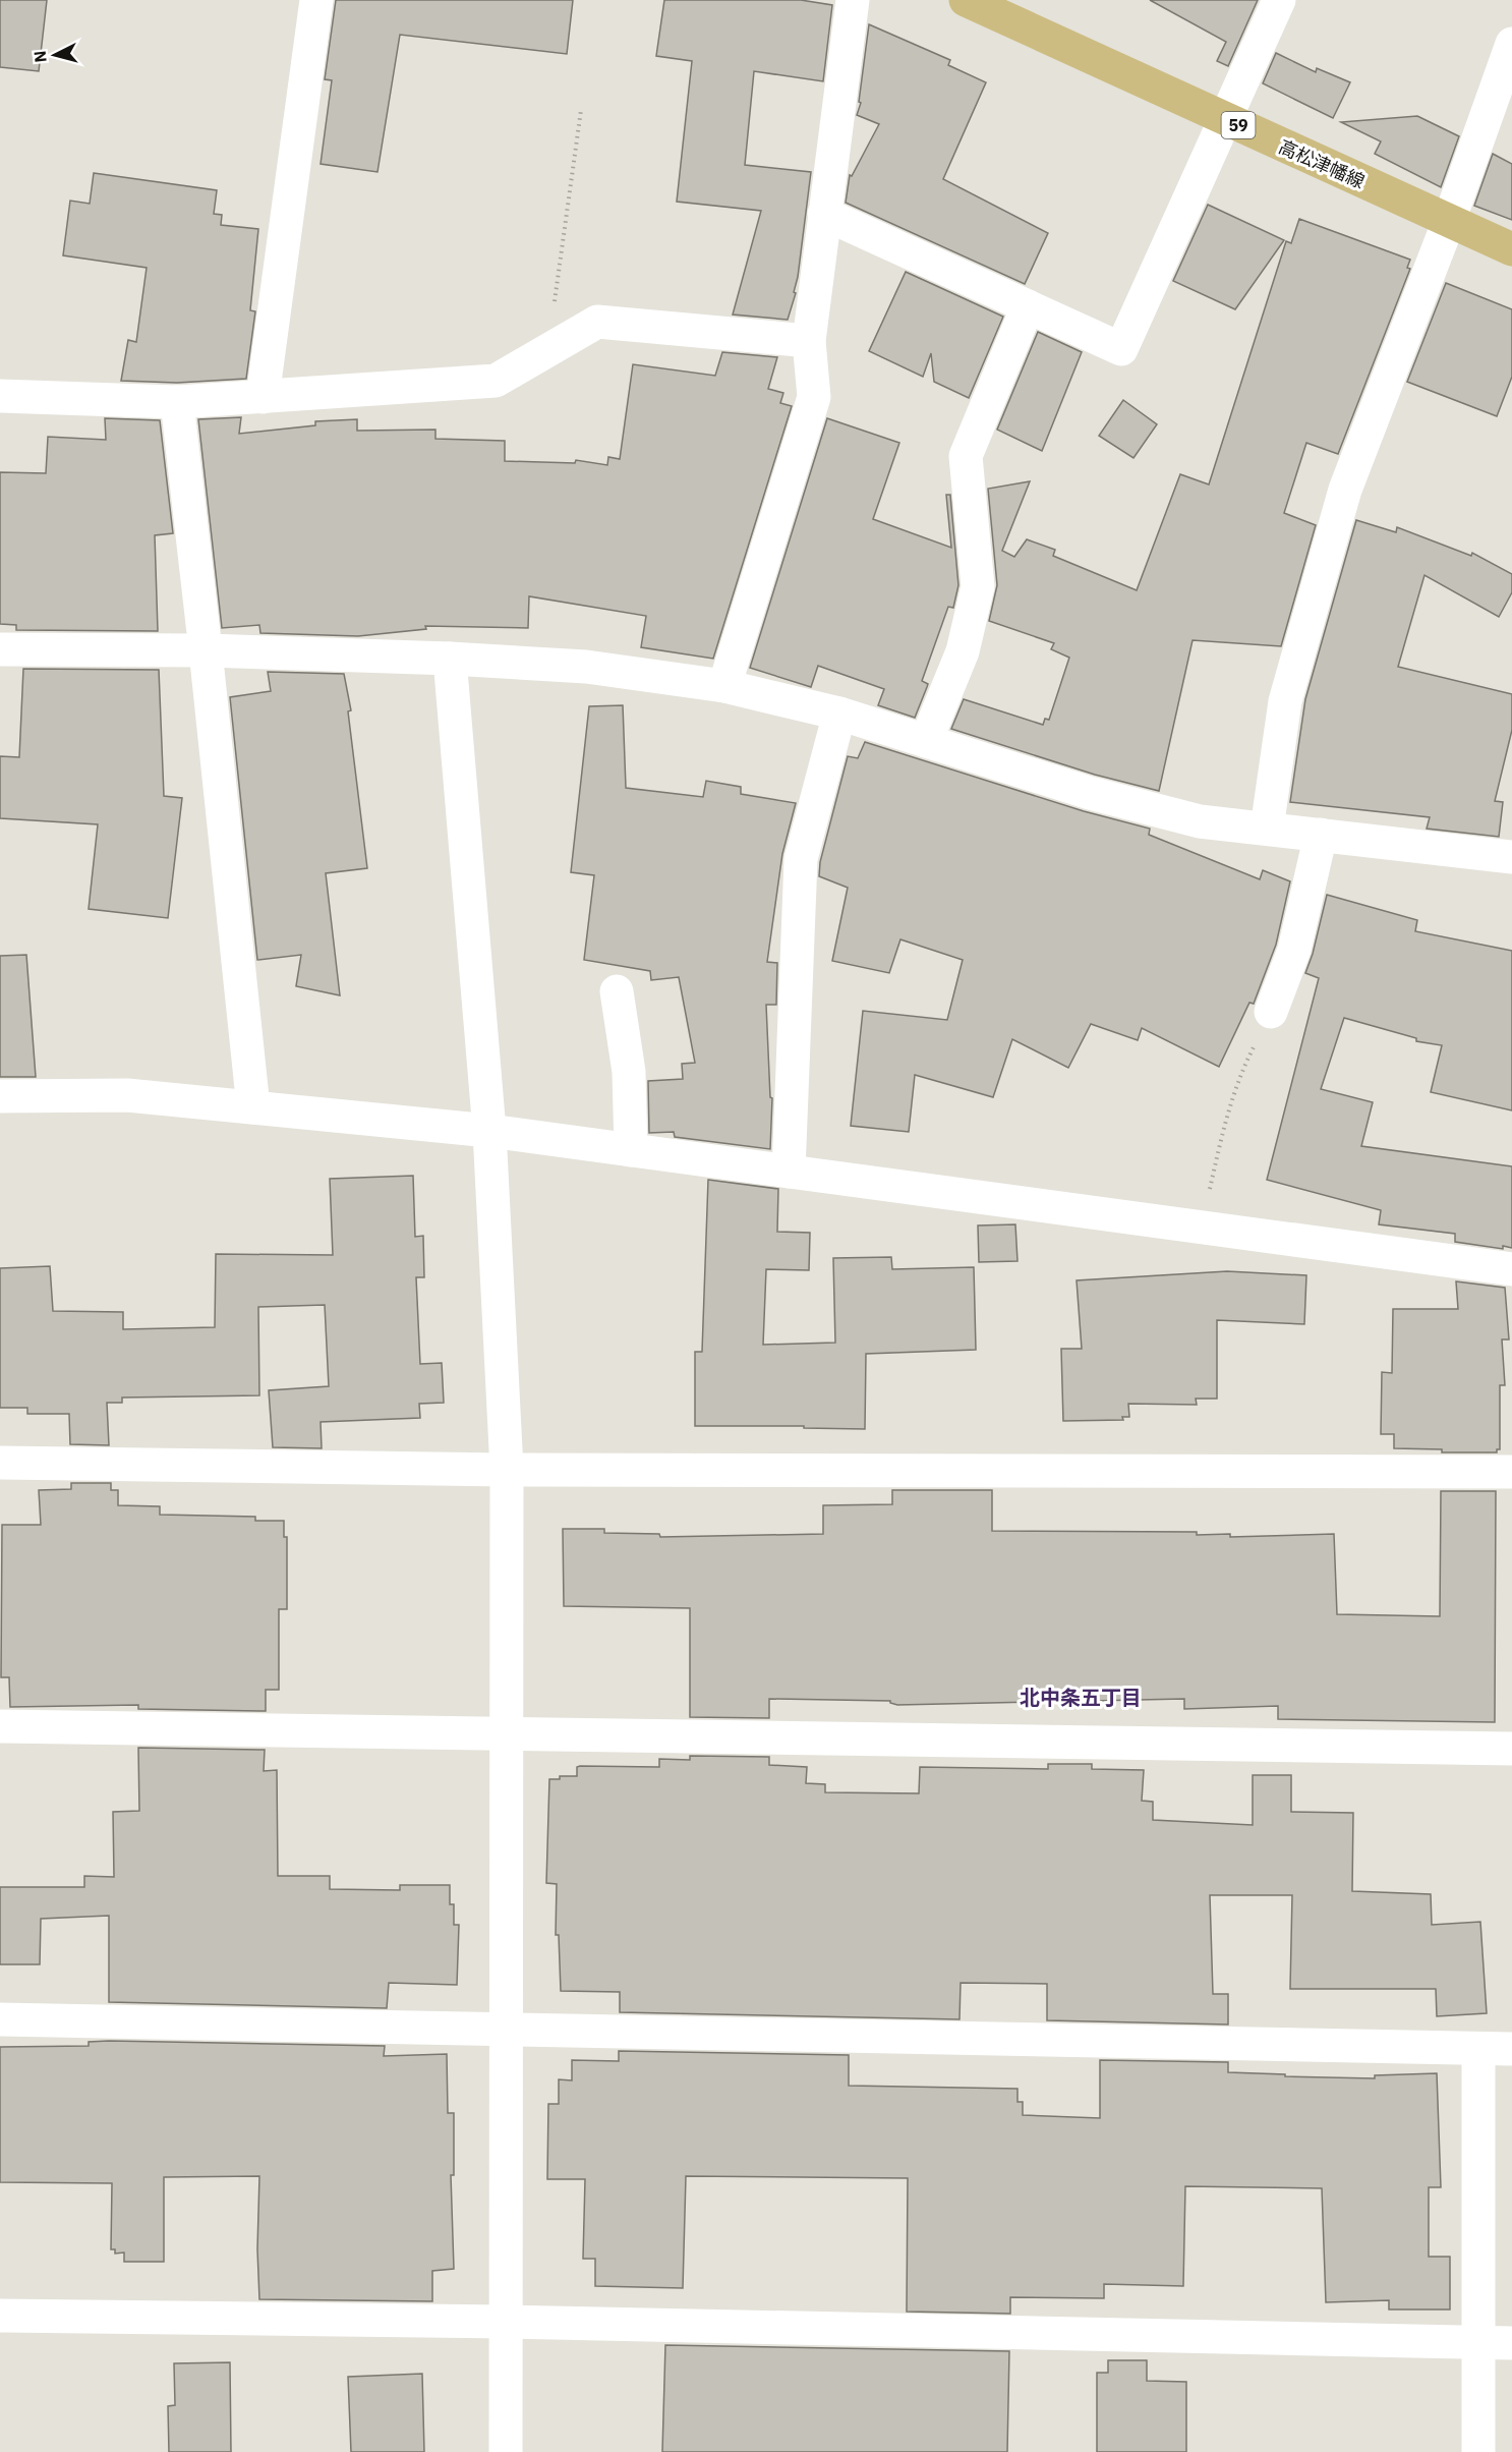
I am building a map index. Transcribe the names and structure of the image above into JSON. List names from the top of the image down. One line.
{"streets":{"main road":["59","高松津幡線"]},"districts":["北中条五丁目"],"north":"left"}
